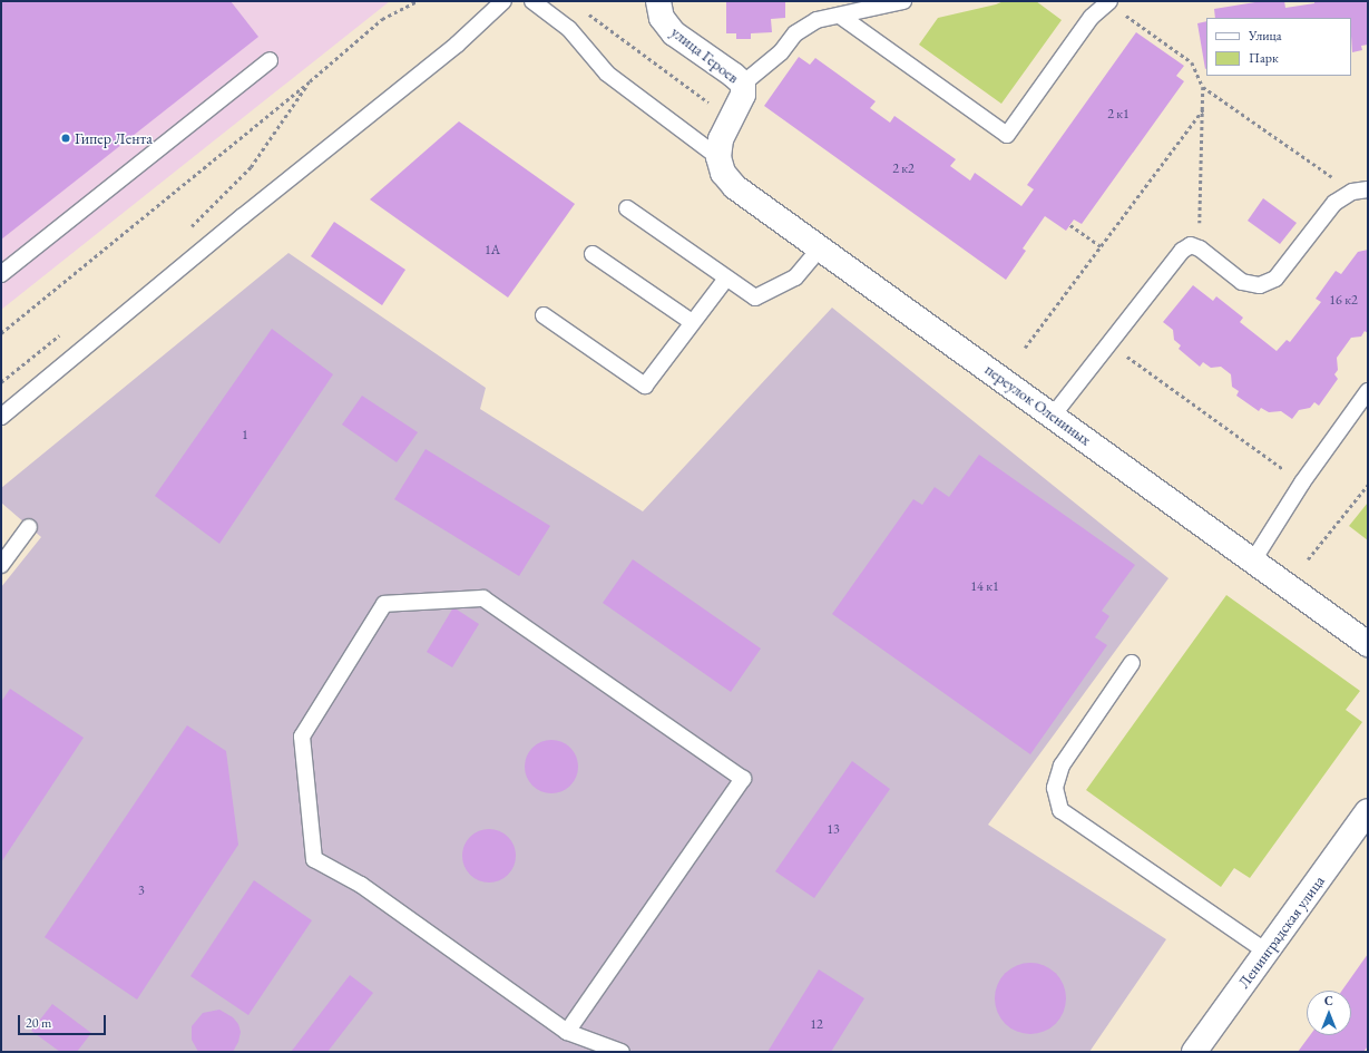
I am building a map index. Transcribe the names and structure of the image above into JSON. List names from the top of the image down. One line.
{"streets":{"street":["улица Героев","переулок Олениных","Ленинградская улица"]},"crossings":[["улица Героев","переулок Олениных"]],"places":["Гипер Лента"],"house_numbers":["2 к1","2 к2","1А","16 к2","1","14 к1","13","3","12"],"legend":["Улица","Парк"],"scale_bar":"20 m","north":"top"}
